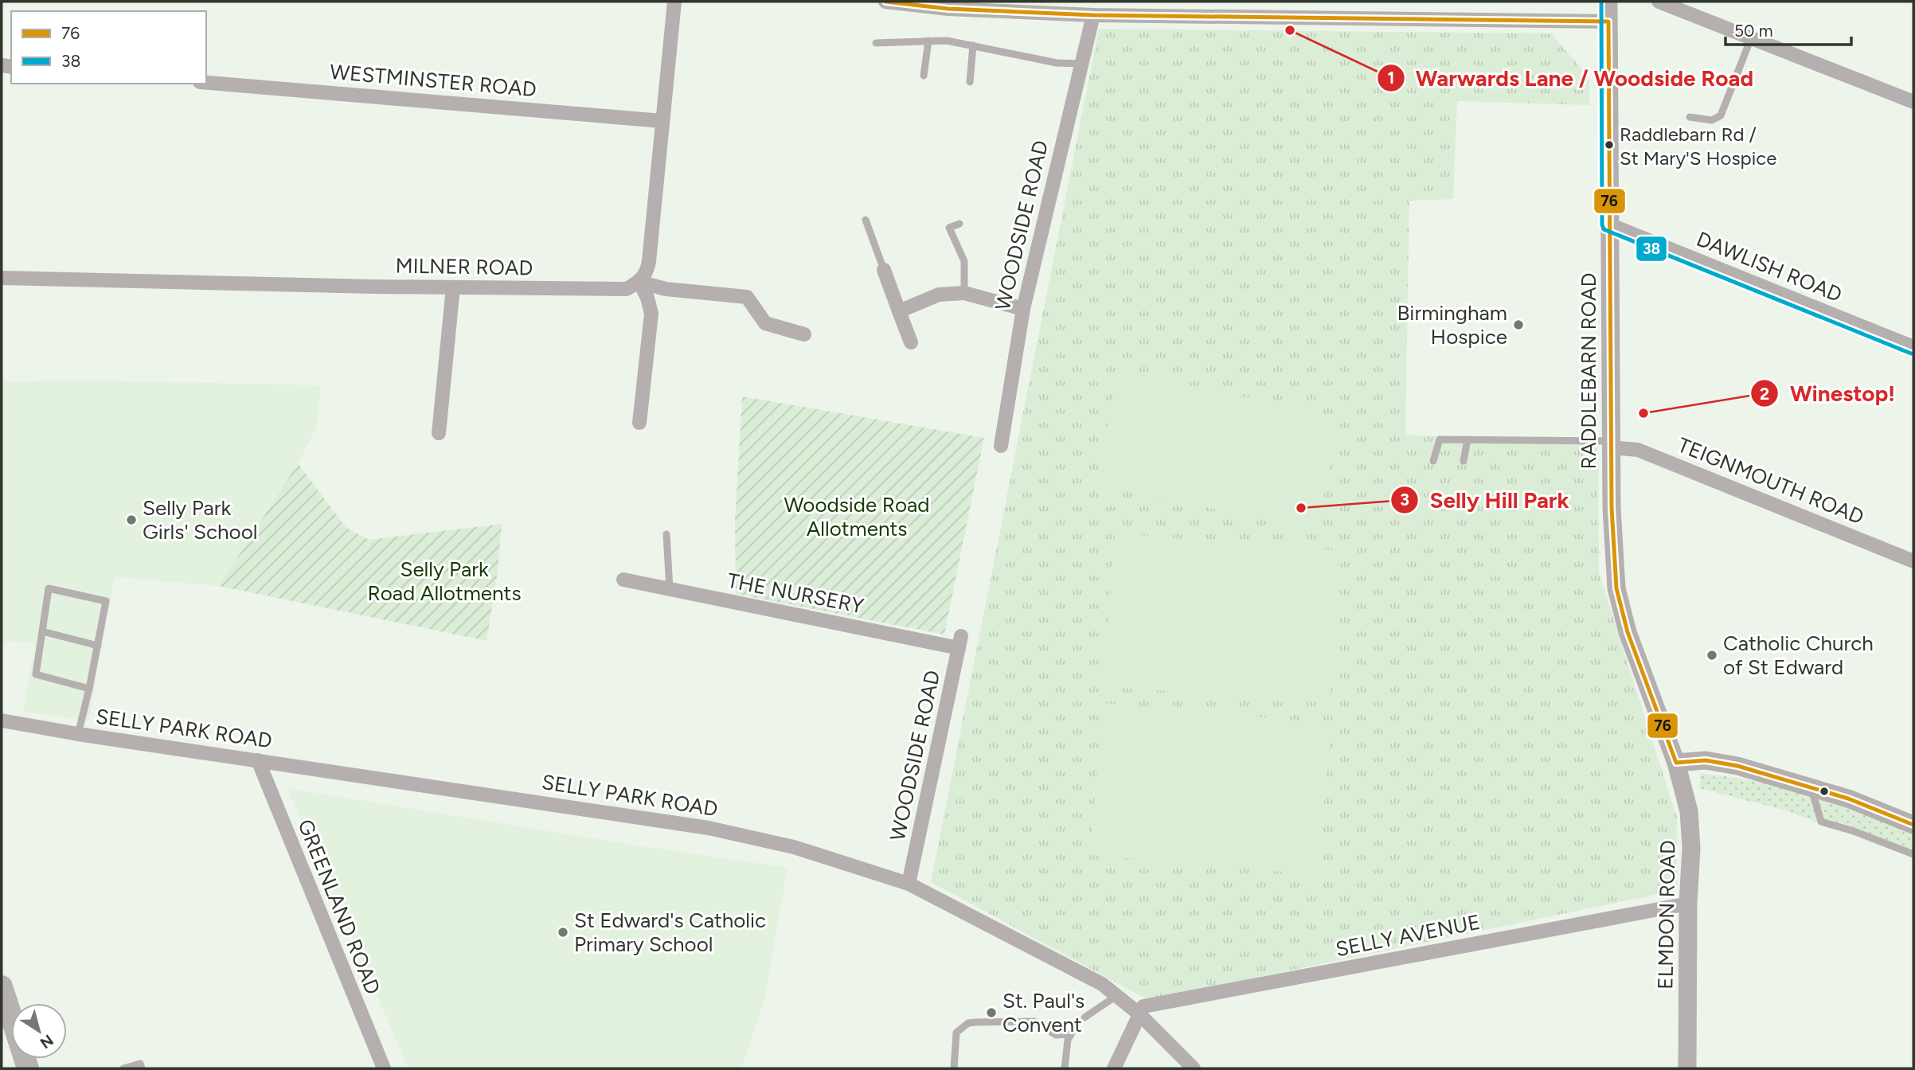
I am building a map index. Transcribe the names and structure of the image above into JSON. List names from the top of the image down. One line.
{"streets":{"street":["WESTMINSTER ROAD","WOODSIDE ROAD","MILNER ROAD","DAWLISH ROAD","RADDLEBARN ROAD","TEIGNMOUTH ROAD","THE NURSERY","SELLY PARK ROAD","GREENLAND ROAD","ELMDON ROAD","SELLY AVENUE"]},"crossings":[["WOODSIDE ROAD","THE NURSERY"],["WOODSIDE ROAD","SELLY PARK ROAD"],["DAWLISH ROAD","RADDLEBARN ROAD"],["RADDLEBARN ROAD","TEIGNMOUTH ROAD"],["RADDLEBARN ROAD","ELMDON ROAD"],["SELLY PARK ROAD","GREENLAND ROAD"],["SELLY PARK ROAD","SELLY AVENUE"],["ELMDON ROAD","SELLY AVENUE"]],"parks":["Woodside Road Allotments","Selly Park Road Allotments"],"places":["Warwards Lane / Woodside Road","Raddlebarn Rd / St Mary'S Hospice","Birmingham Hospice","Winestop!","Selly Hill Park","Selly Park Girls' School","Catholic Church of St Edward","St Edward's Catholic Primary School","St. Paul's Convent"],"lines":["transit line 76","transit line 38"],"legend":["76","38"],"scale_bar":"50 m","north":"bottom right"}
